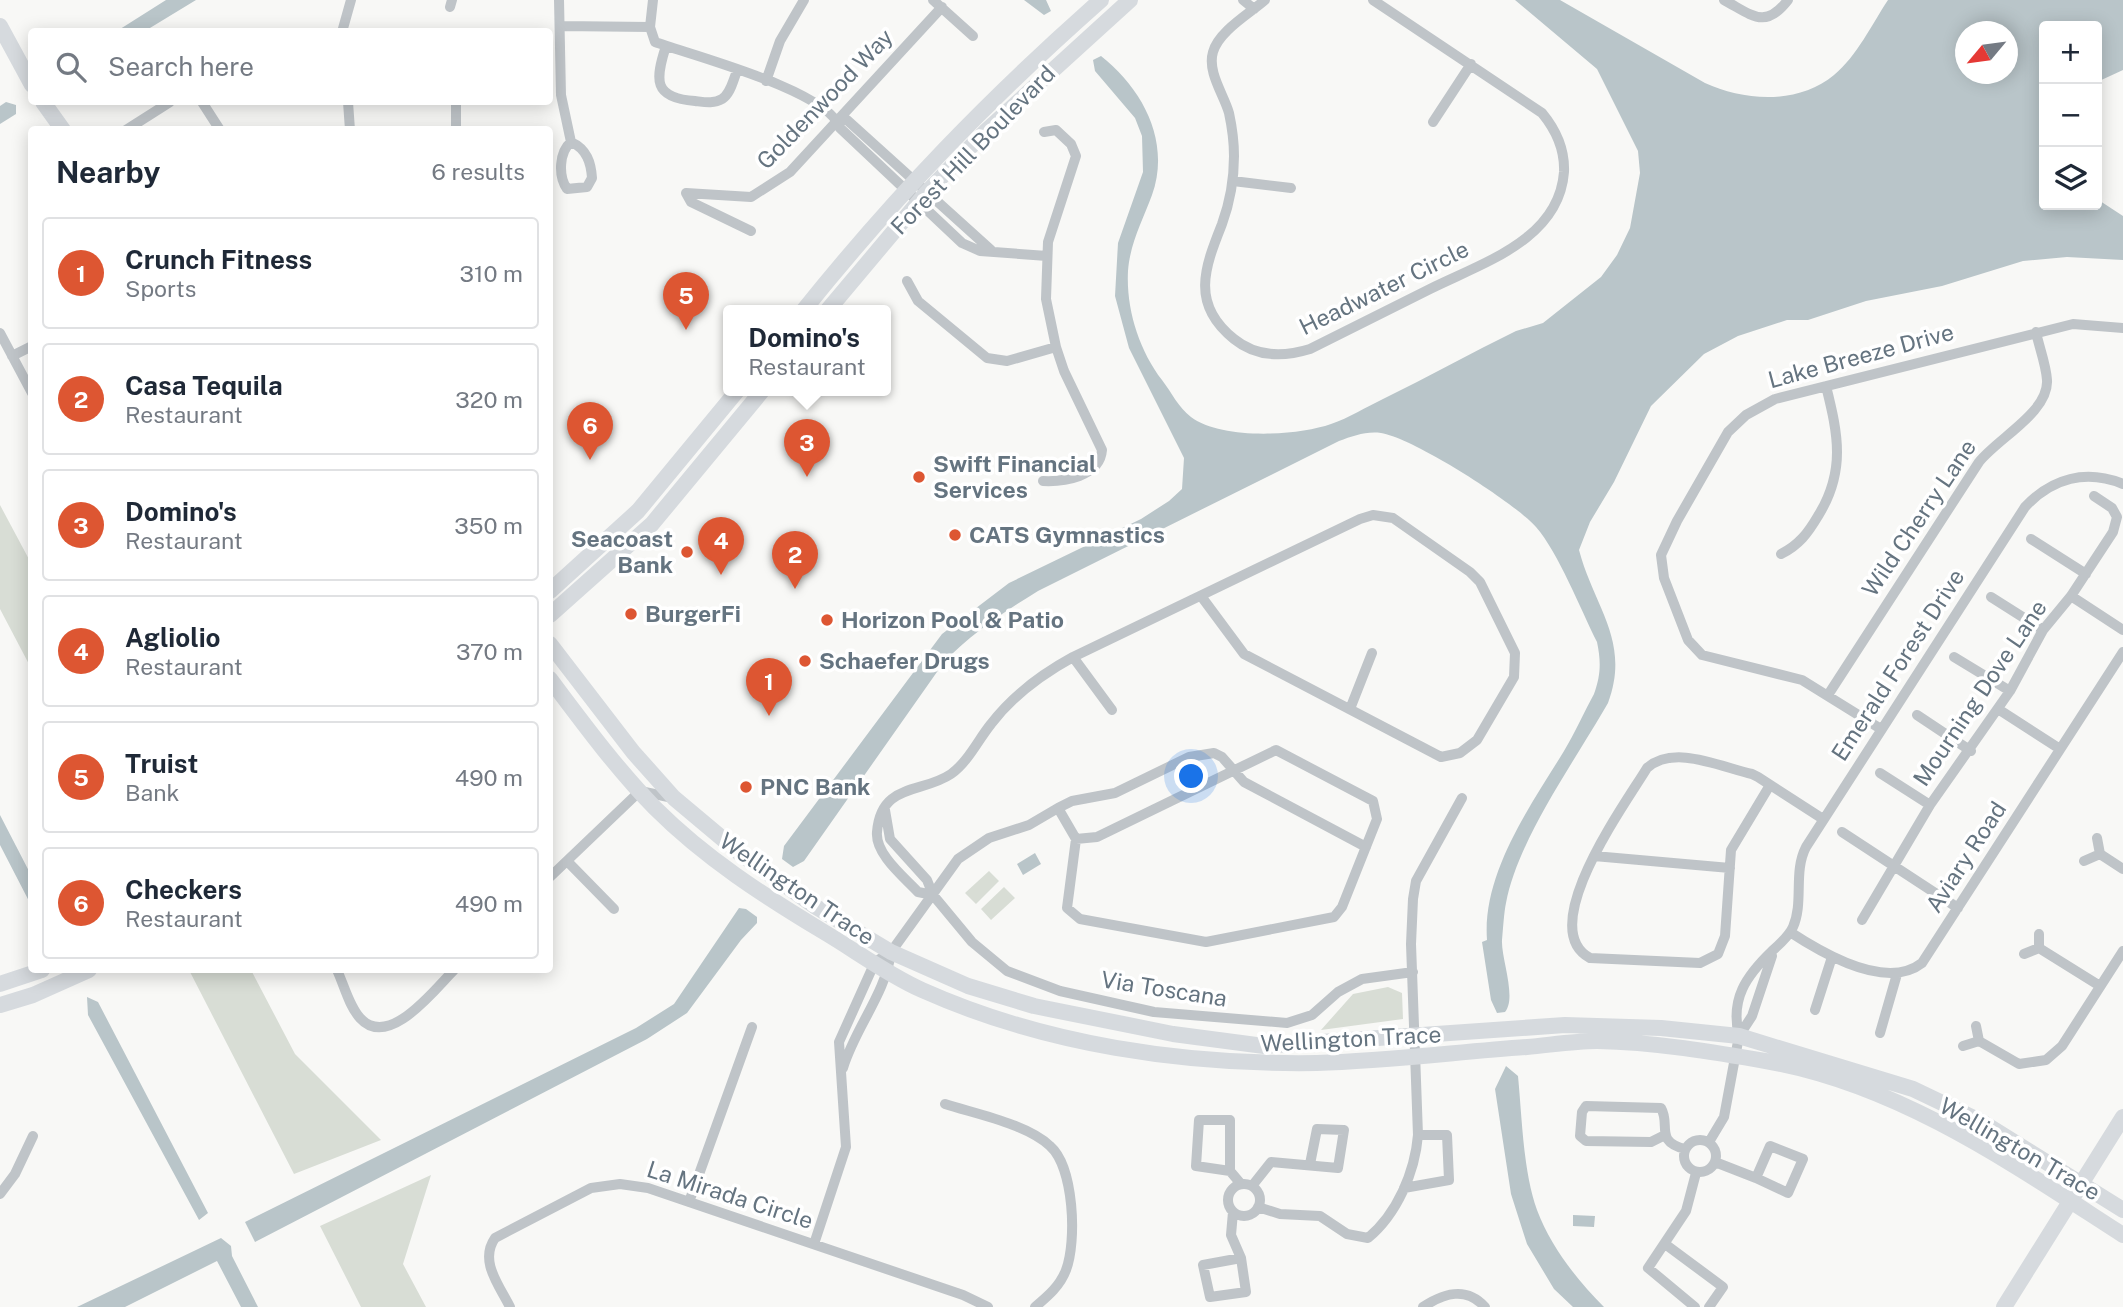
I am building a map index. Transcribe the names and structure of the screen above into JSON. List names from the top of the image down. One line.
{"streets":{"street":["Goldenwood Way","Forest Hill Boulevard","Headwater Circle","Lake Breeze Drive","Wild Cherry Lane","Emerald Forest Drive","Mourning Dove Lane","Aviary Road","Wellington Trace","Via Toscana","La Mirada Circle"]},"crossings":[["Lake Breeze Drive","Wild Cherry Lane"],["Lake Breeze Drive","Emerald Forest Drive"]],"places":["Swift Financial Services","CATS Gymnastics","Seacoast Bank","BurgerFi","Horizon Pool & Patio","Schaefer Drugs","PNC Bank"],"north":"bottom left","page":{"map_buttons":["+","−"],"search":"Search here","heading":["Nearby","6 results"],"list":[{"mark":"1","name":"Crunch Fitness","note":"Sports","value":"310 m"},{"mark":"2","name":"Casa Tequila","note":"Restaurant","value":"320 m"},{"mark":"3","name":"Domino's","note":"Restaurant","value":"350 m"},{"mark":"4","name":"Agliolio","note":"Restaurant","value":"370 m"},{"mark":"5","name":"Truist","note":"Bank","value":"490 m"},{"mark":"6","name":"Checkers","note":"Restaurant","value":"490 m"}],"pins":["5","6","3","4","2","1"],"popup":["Domino's","Restaurant"]}}
